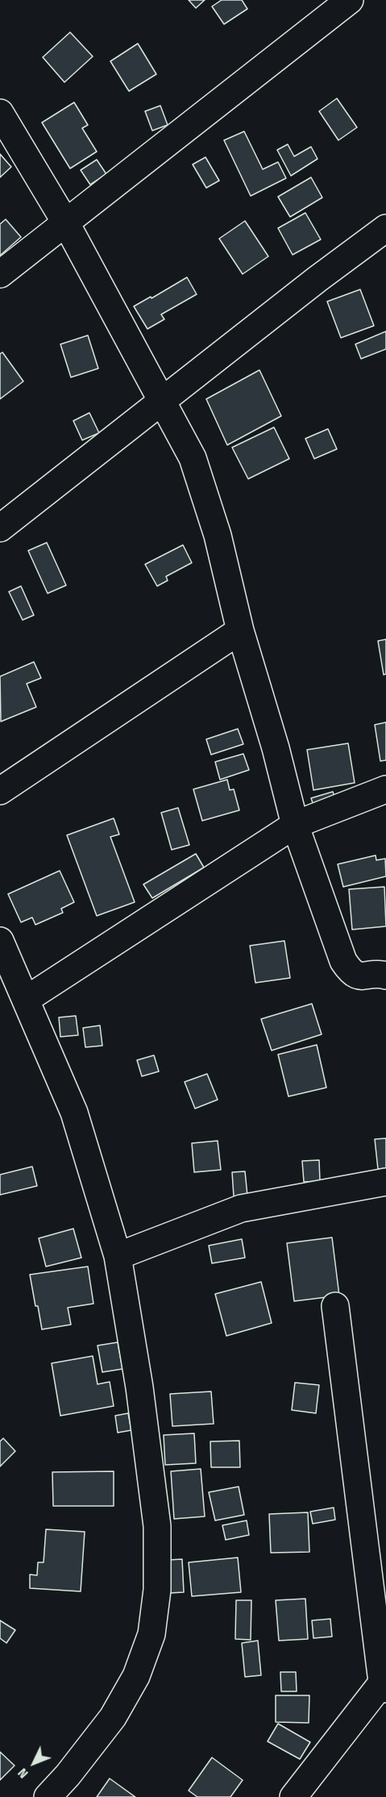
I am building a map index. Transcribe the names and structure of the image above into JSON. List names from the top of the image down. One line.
{"north":"bottom left"}
